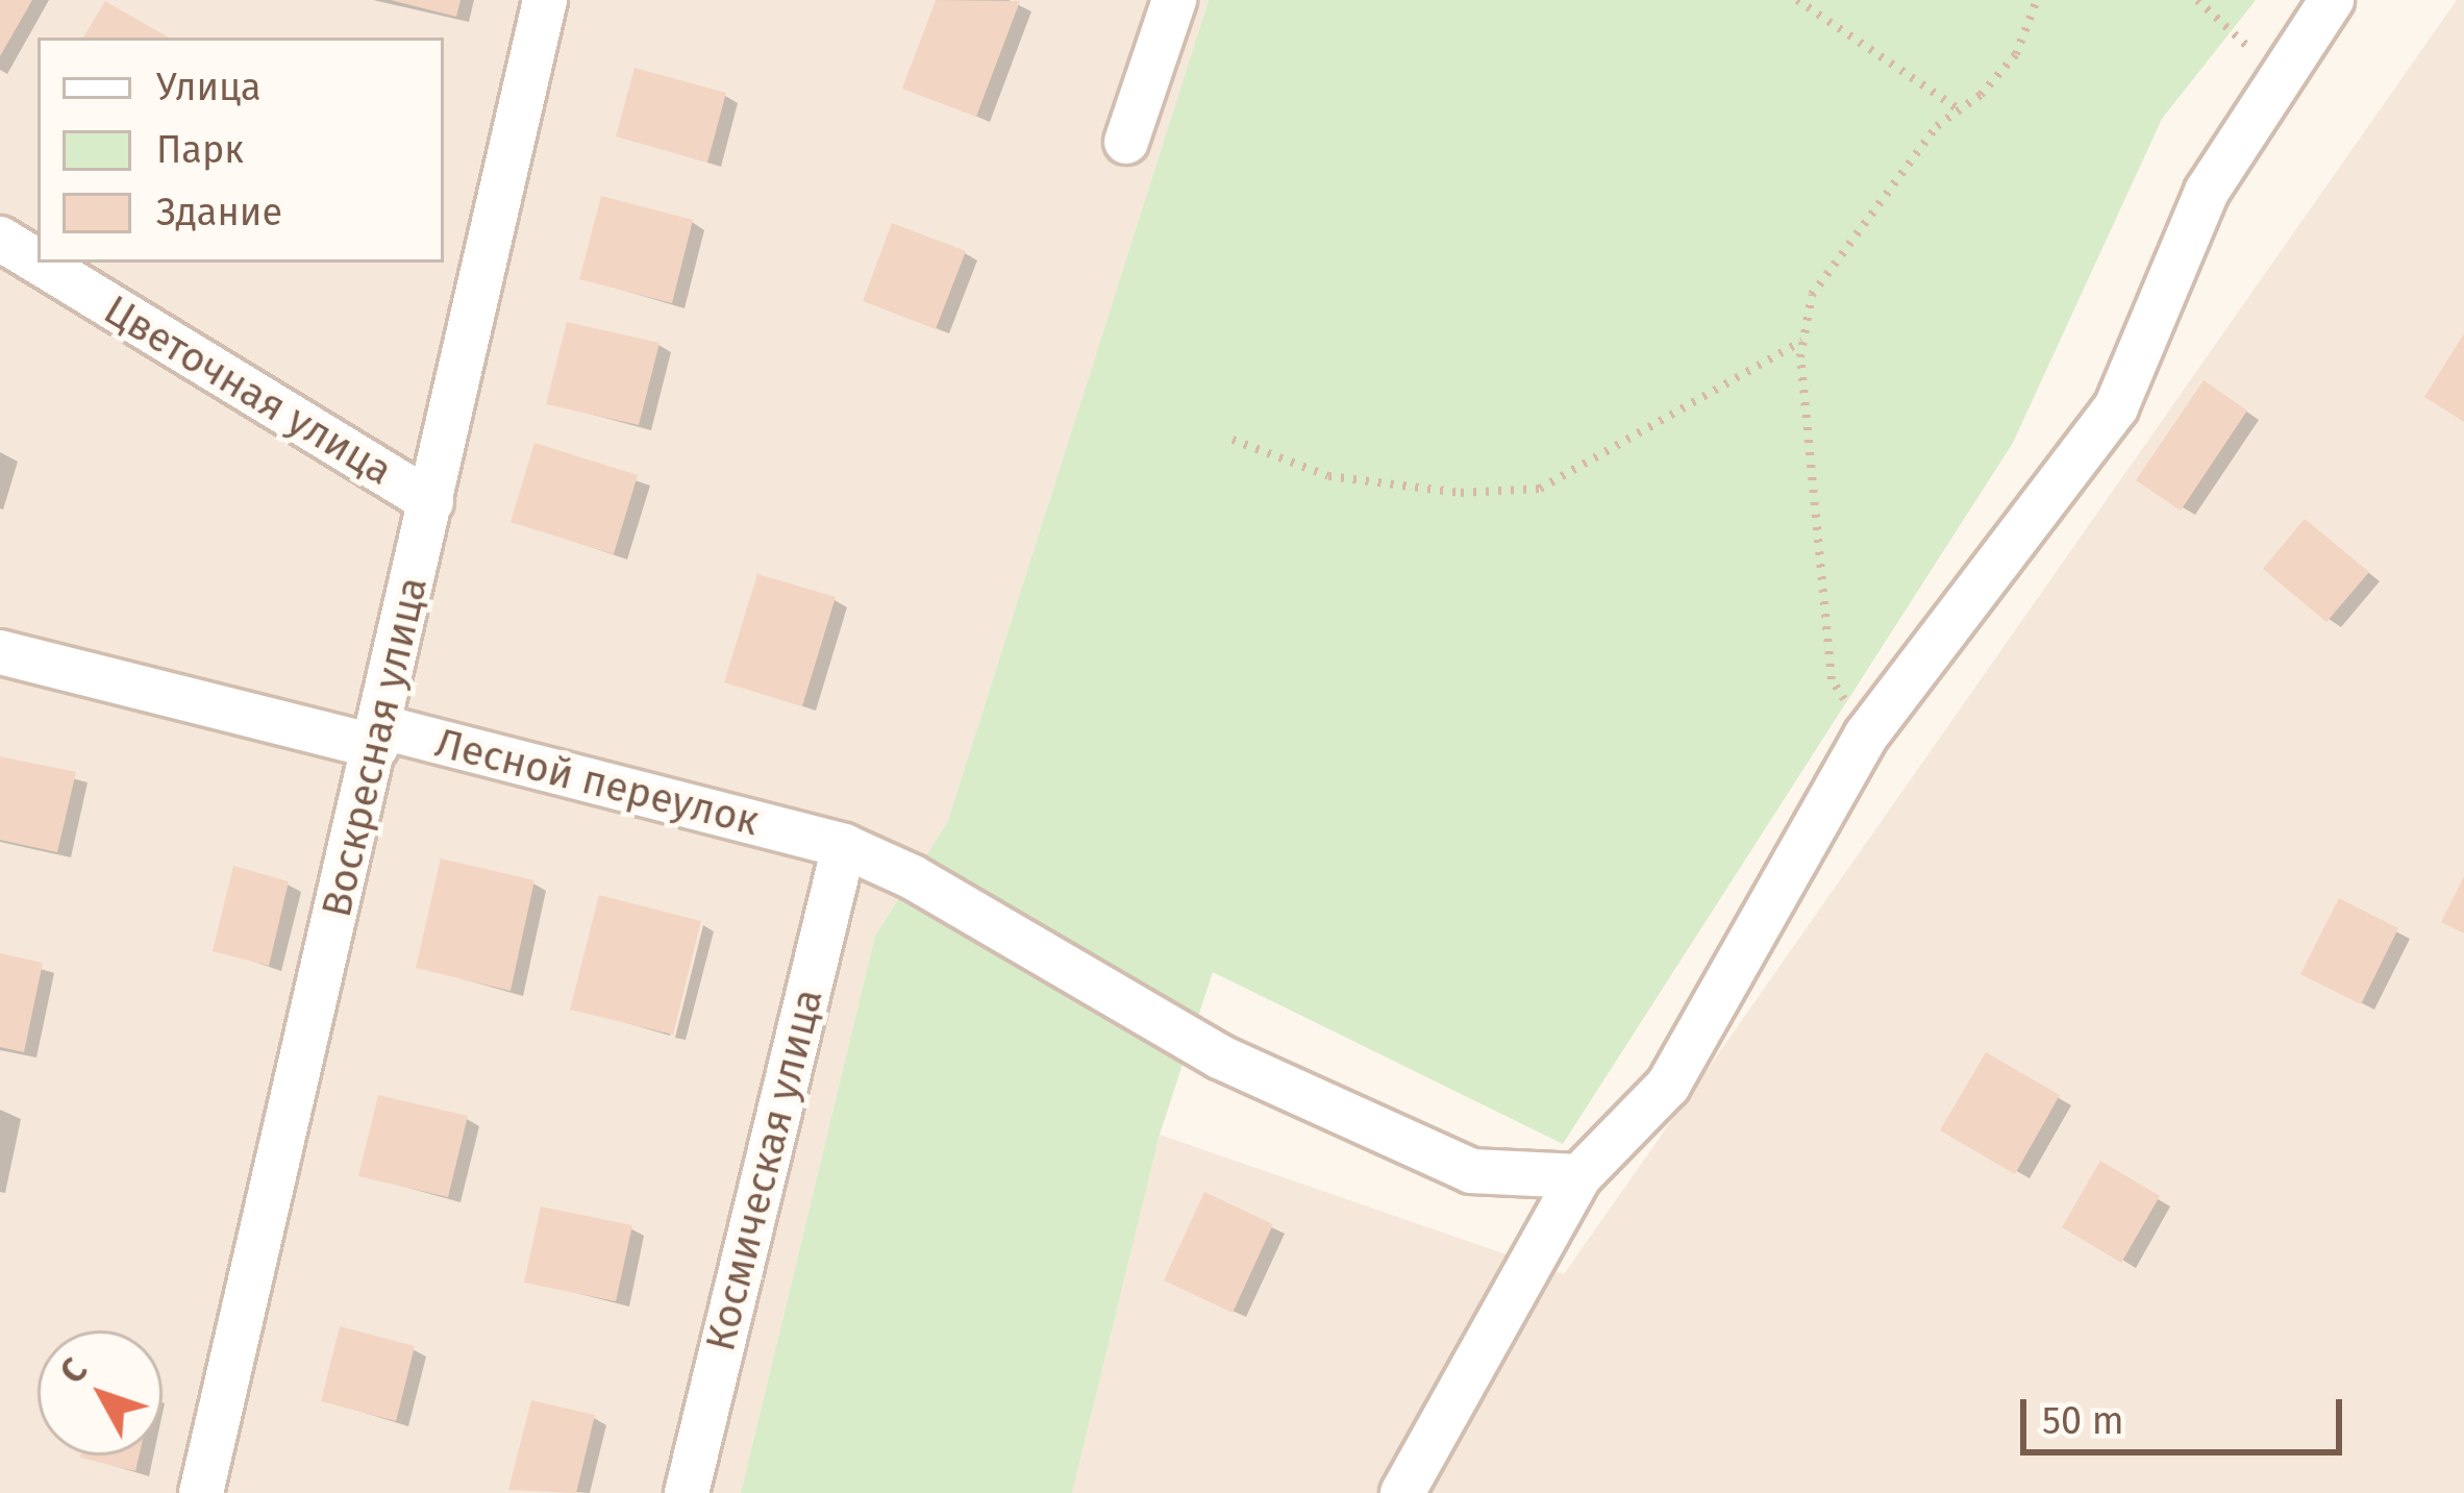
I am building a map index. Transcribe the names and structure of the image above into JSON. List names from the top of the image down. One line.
{"streets":{"street":["Цветочная улица","Воскресная улица","Лесной переулок","Космическая улица"]},"crossings":[["Цветочная улица","Воскресная улица"],["Воскресная улица","Лесной переулок"],["Лесной переулок","Космическая улица"]],"legend":["Улица","Парк","Здание"],"scale_bar":"50 m","north":"top left"}
